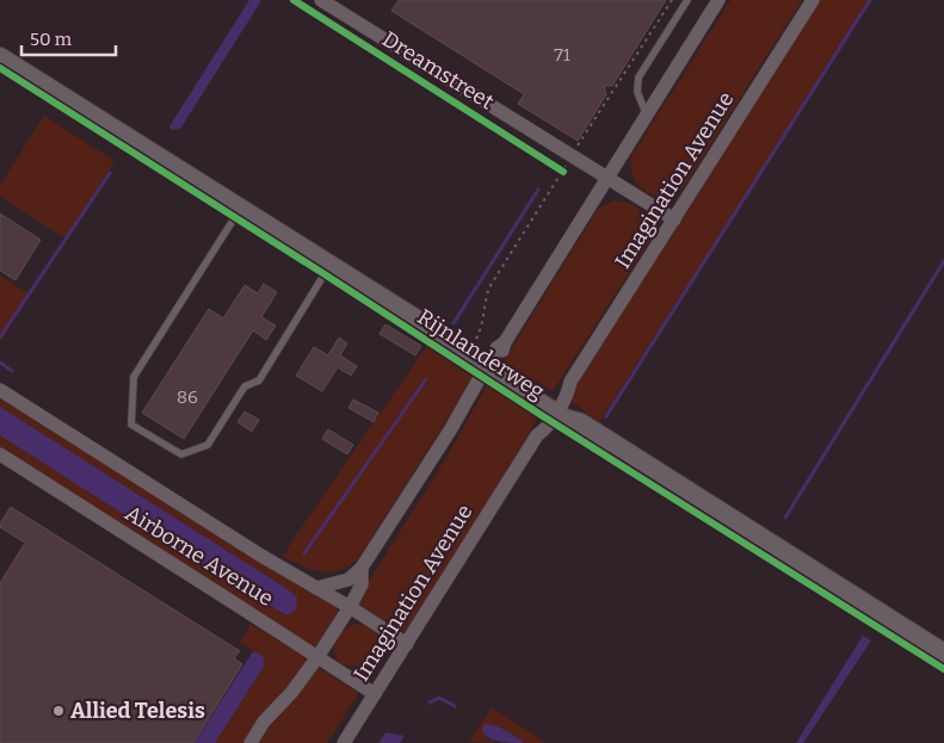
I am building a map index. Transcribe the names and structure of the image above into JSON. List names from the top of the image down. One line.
{"streets":{"street":["Dreamstreet","Imagination Avenue","Rijnlanderweg","Airborne Avenue"]},"crossings":[["Dreamstreet","Imagination Avenue"],["Imagination Avenue","Rijnlanderweg"],["Imagination Avenue","Airborne Avenue"]],"places":["Allied Telesis"],"house_numbers":["71","86"],"scale_bar":"50 m"}
